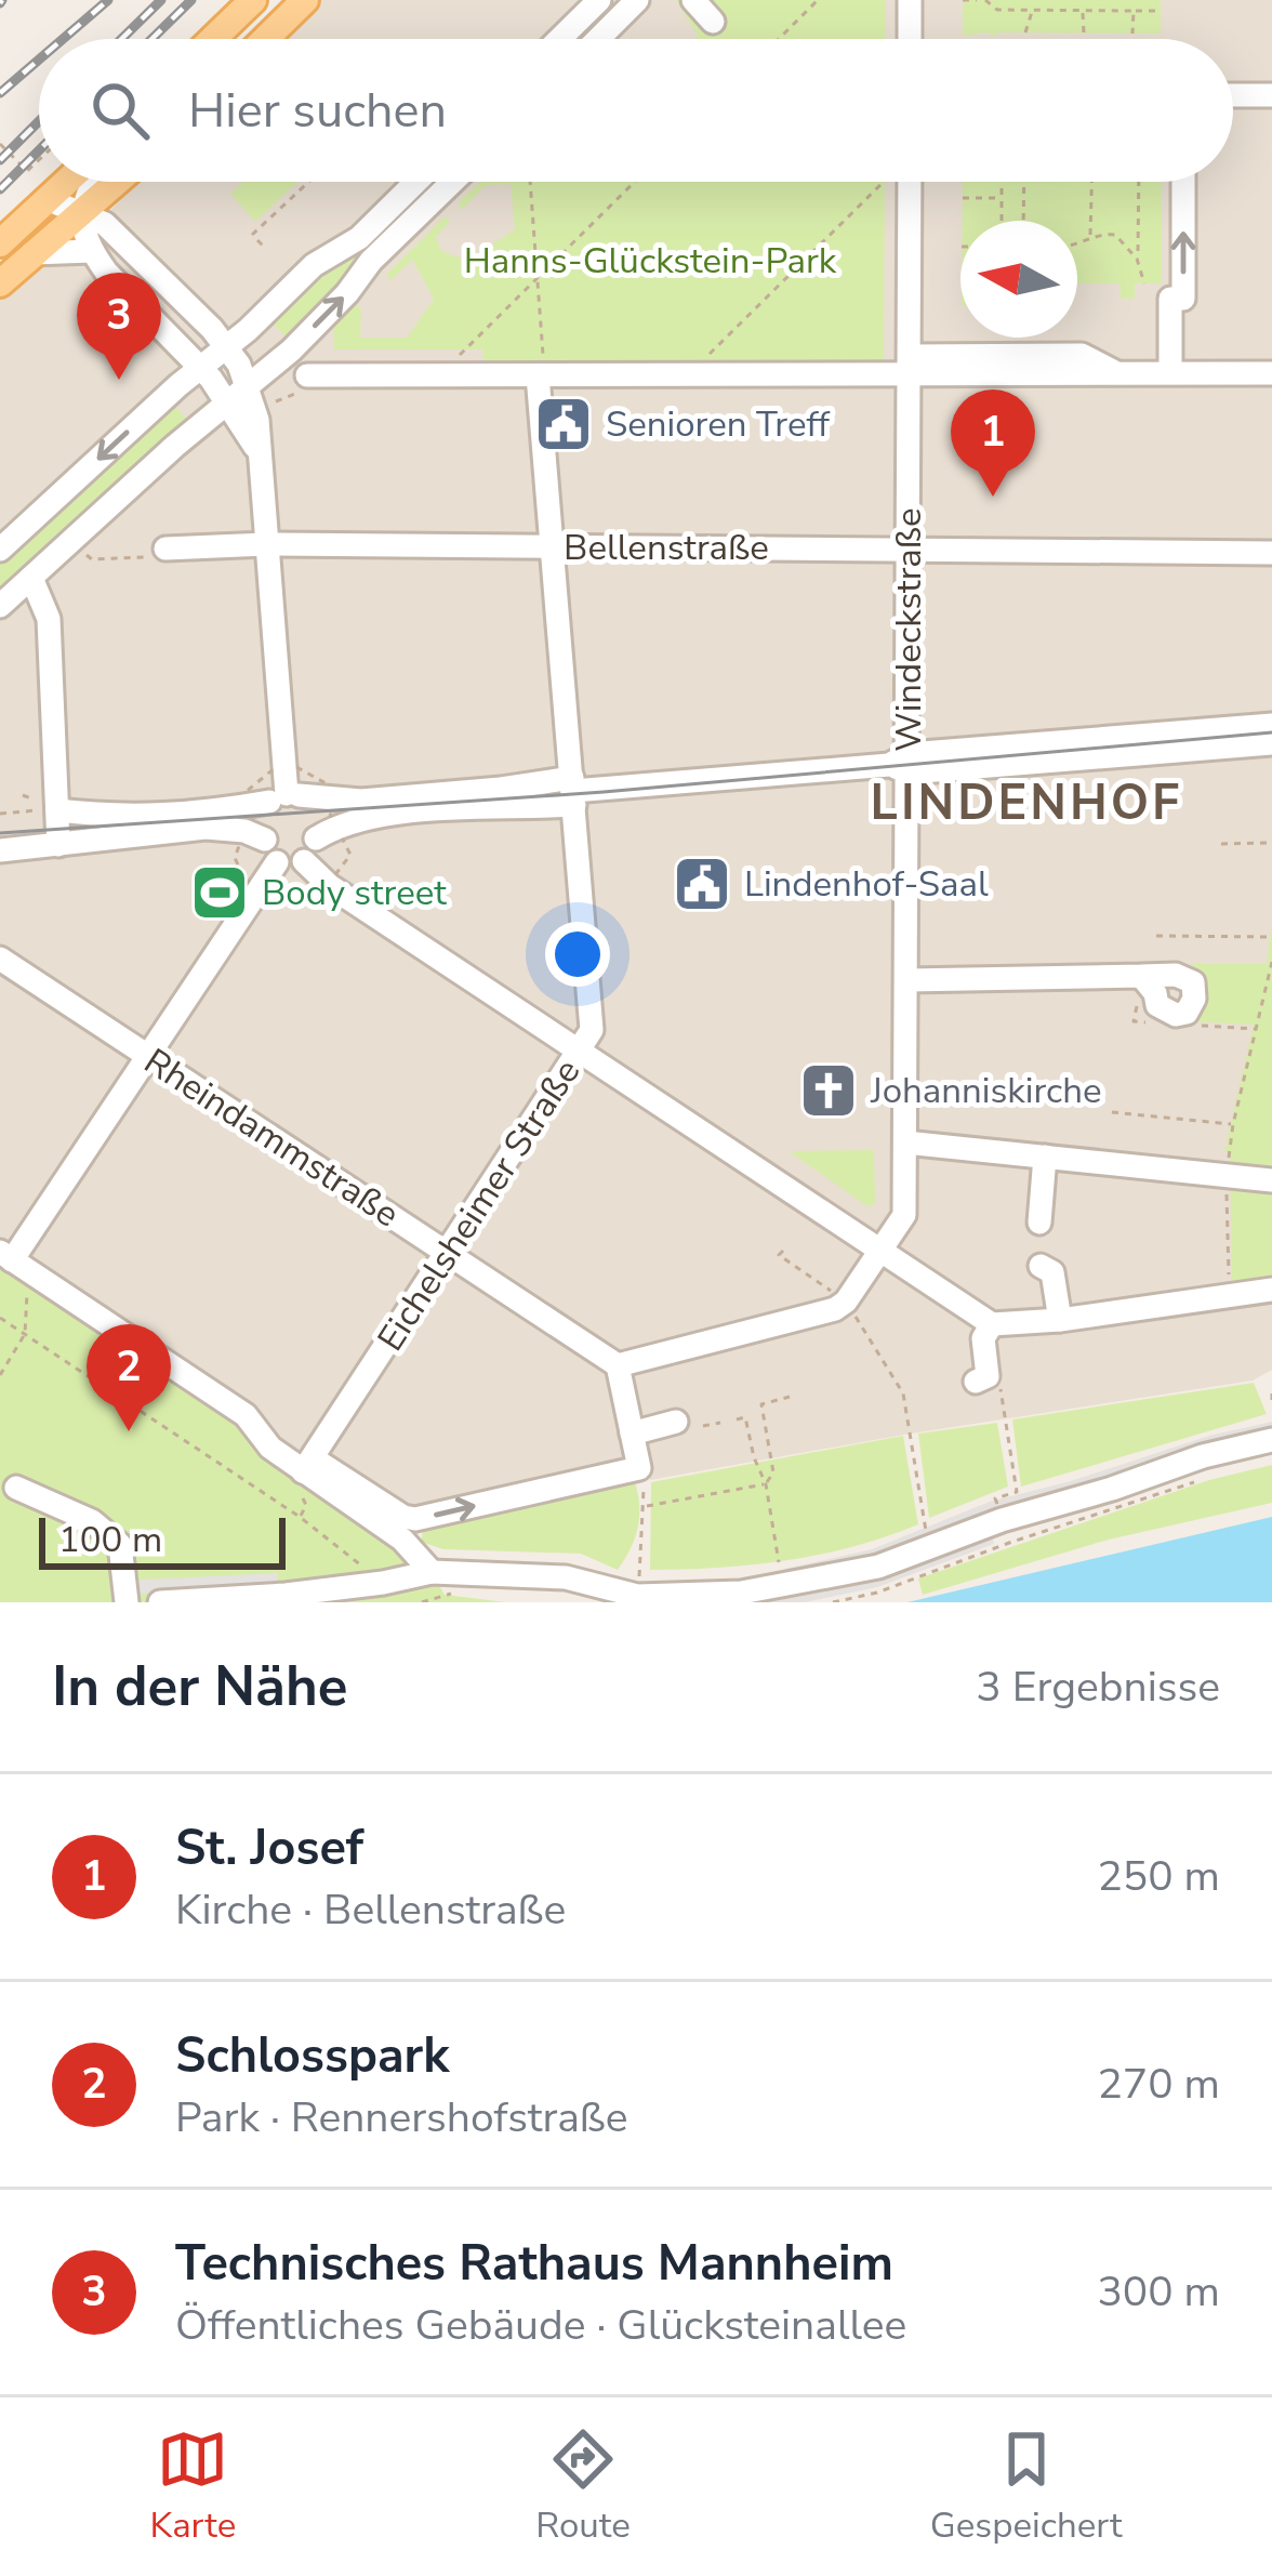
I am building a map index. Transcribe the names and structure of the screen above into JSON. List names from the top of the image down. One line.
{"streets":{"street":["Bellenstraße","Windeckstraße","Rheindammstraße","Eichelsheimer Straße"]},"crossings":[["Bellenstraße","Windeckstraße"],["Bellenstraße","Eichelsheimer Straße"],["Rheindammstraße","Eichelsheimer Straße"]],"districts":["LINDENHOF"],"parks":["Hanns-Glückstein-Park"],"places":{"public building":["Senioren Treff","Lindenhof-Saal"],"sports":["Body street"],"church":["Johanniskirche"]},"scale_bar":"100 m","north":"left","page":{"search":"Hier suchen","pins":["3","1","2"],"scale":"100 m","heading":["In der Nähe","3 Ergebnisse"],"list":[{"mark":"1","name":"St. Josef","note":"Kirche · Bellenstraße","value":"250 m"},{"mark":"2","name":"Schlosspark","note":"Park · Rennershofstraße","value":"270 m"},{"mark":"3","name":"Technisches Rathaus Mannheim","note":"Öffentliches Gebäude · Glücksteinallee","value":"300 m"}],"nav":["Karte","Route","Gespeichert"]}}
